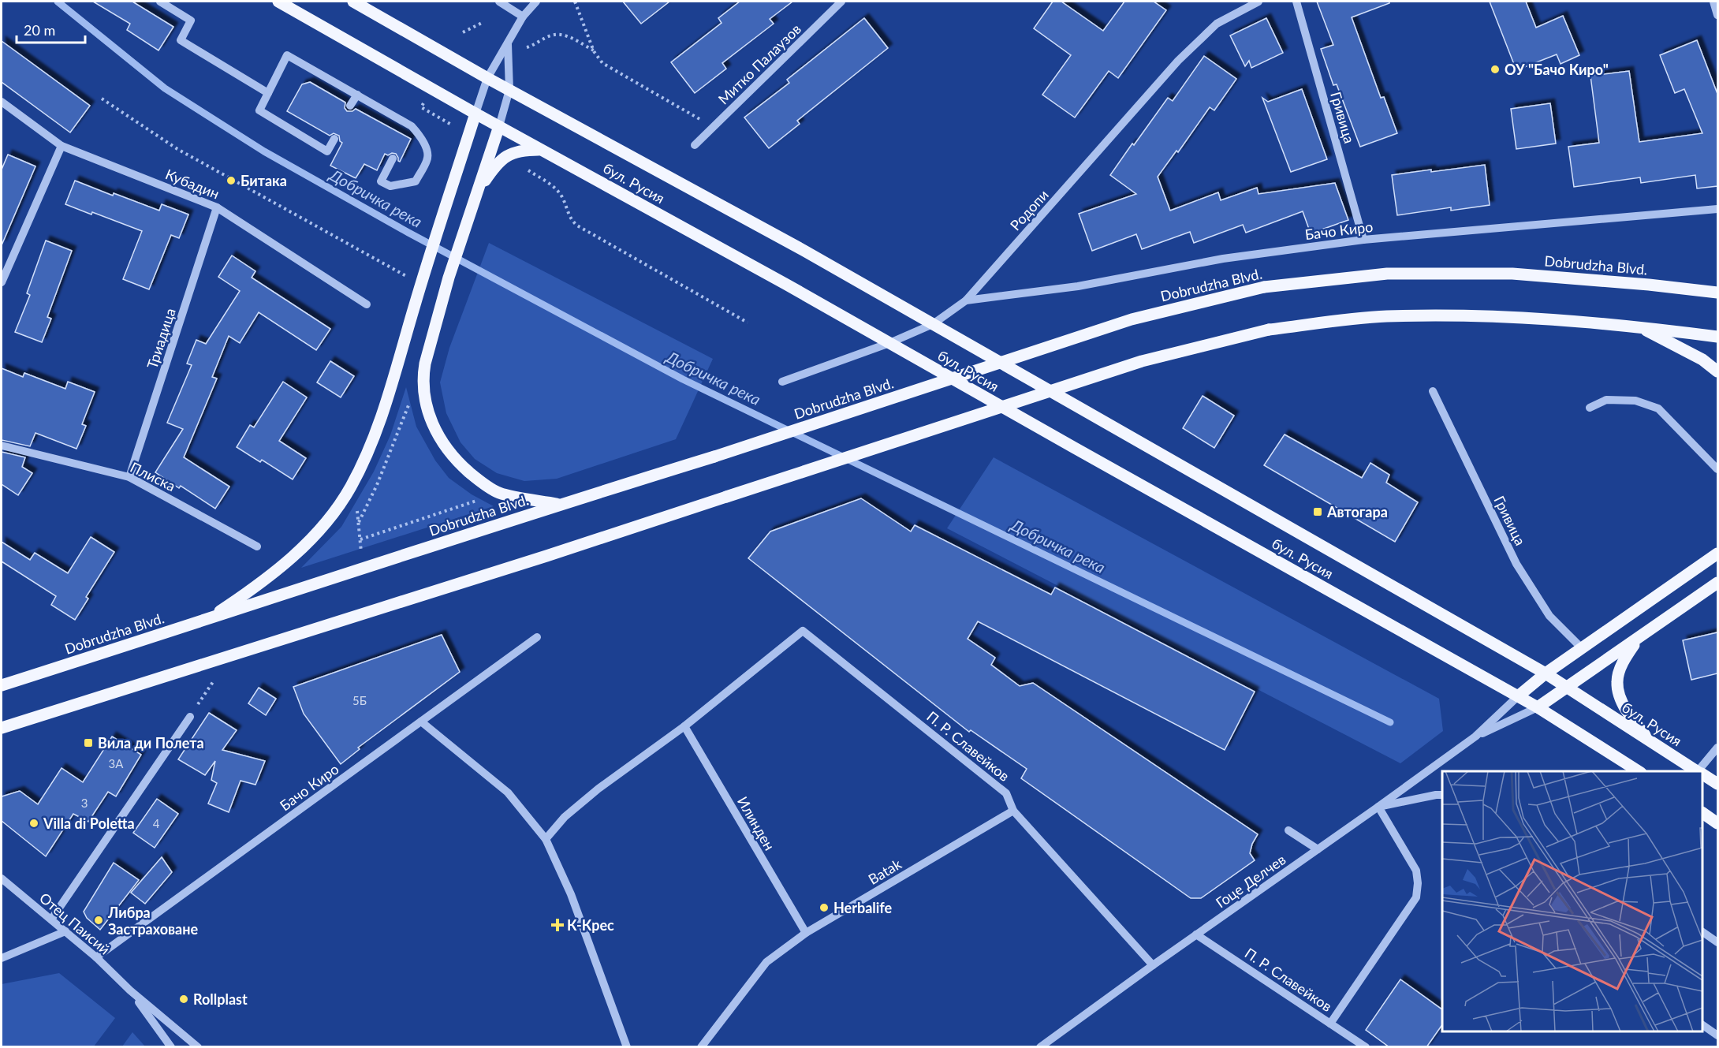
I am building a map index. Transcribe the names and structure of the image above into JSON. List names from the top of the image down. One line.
{"streets":{"main road":["бул. Русия","Dobrudzha Blvd."],"street":["Митко Палаузов","Гривица","Кубадин","Родопи","Бачо Киро","Триадица","Плиска","П. Р. Славейков","Илинден","Batak","Гоце Делчев","Отец Паисий"]},"crossings":[["Гривица","Бачо Киро"],["бул. Русия","Родопи"],["бул. Русия","Гоце Делчев"],["Кубадин","Триадица"],["Родопи","Бачо Киро"],["Бачо Киро","Отец Паисий"],["Триадица","Плиска"],["П. Р. Славейков","Илинден"],["П. Р. Славейков","Batak"],["П. Р. Славейков","Гоце Делчев"],["Илинден","Batak"]],"water":["Добричка река"],"places":{"other":["ОУ \"Бачо Киро\"","Битака","Villa di Poletta","Herbalife","Либра Застраховане","Rollplast"],"transit":["Aвтогара","Вила ди Полета"],"health":["К-Крес"]},"house_numbers":["5Б","3А","3","4"],"scale_bar":"20 m"}
